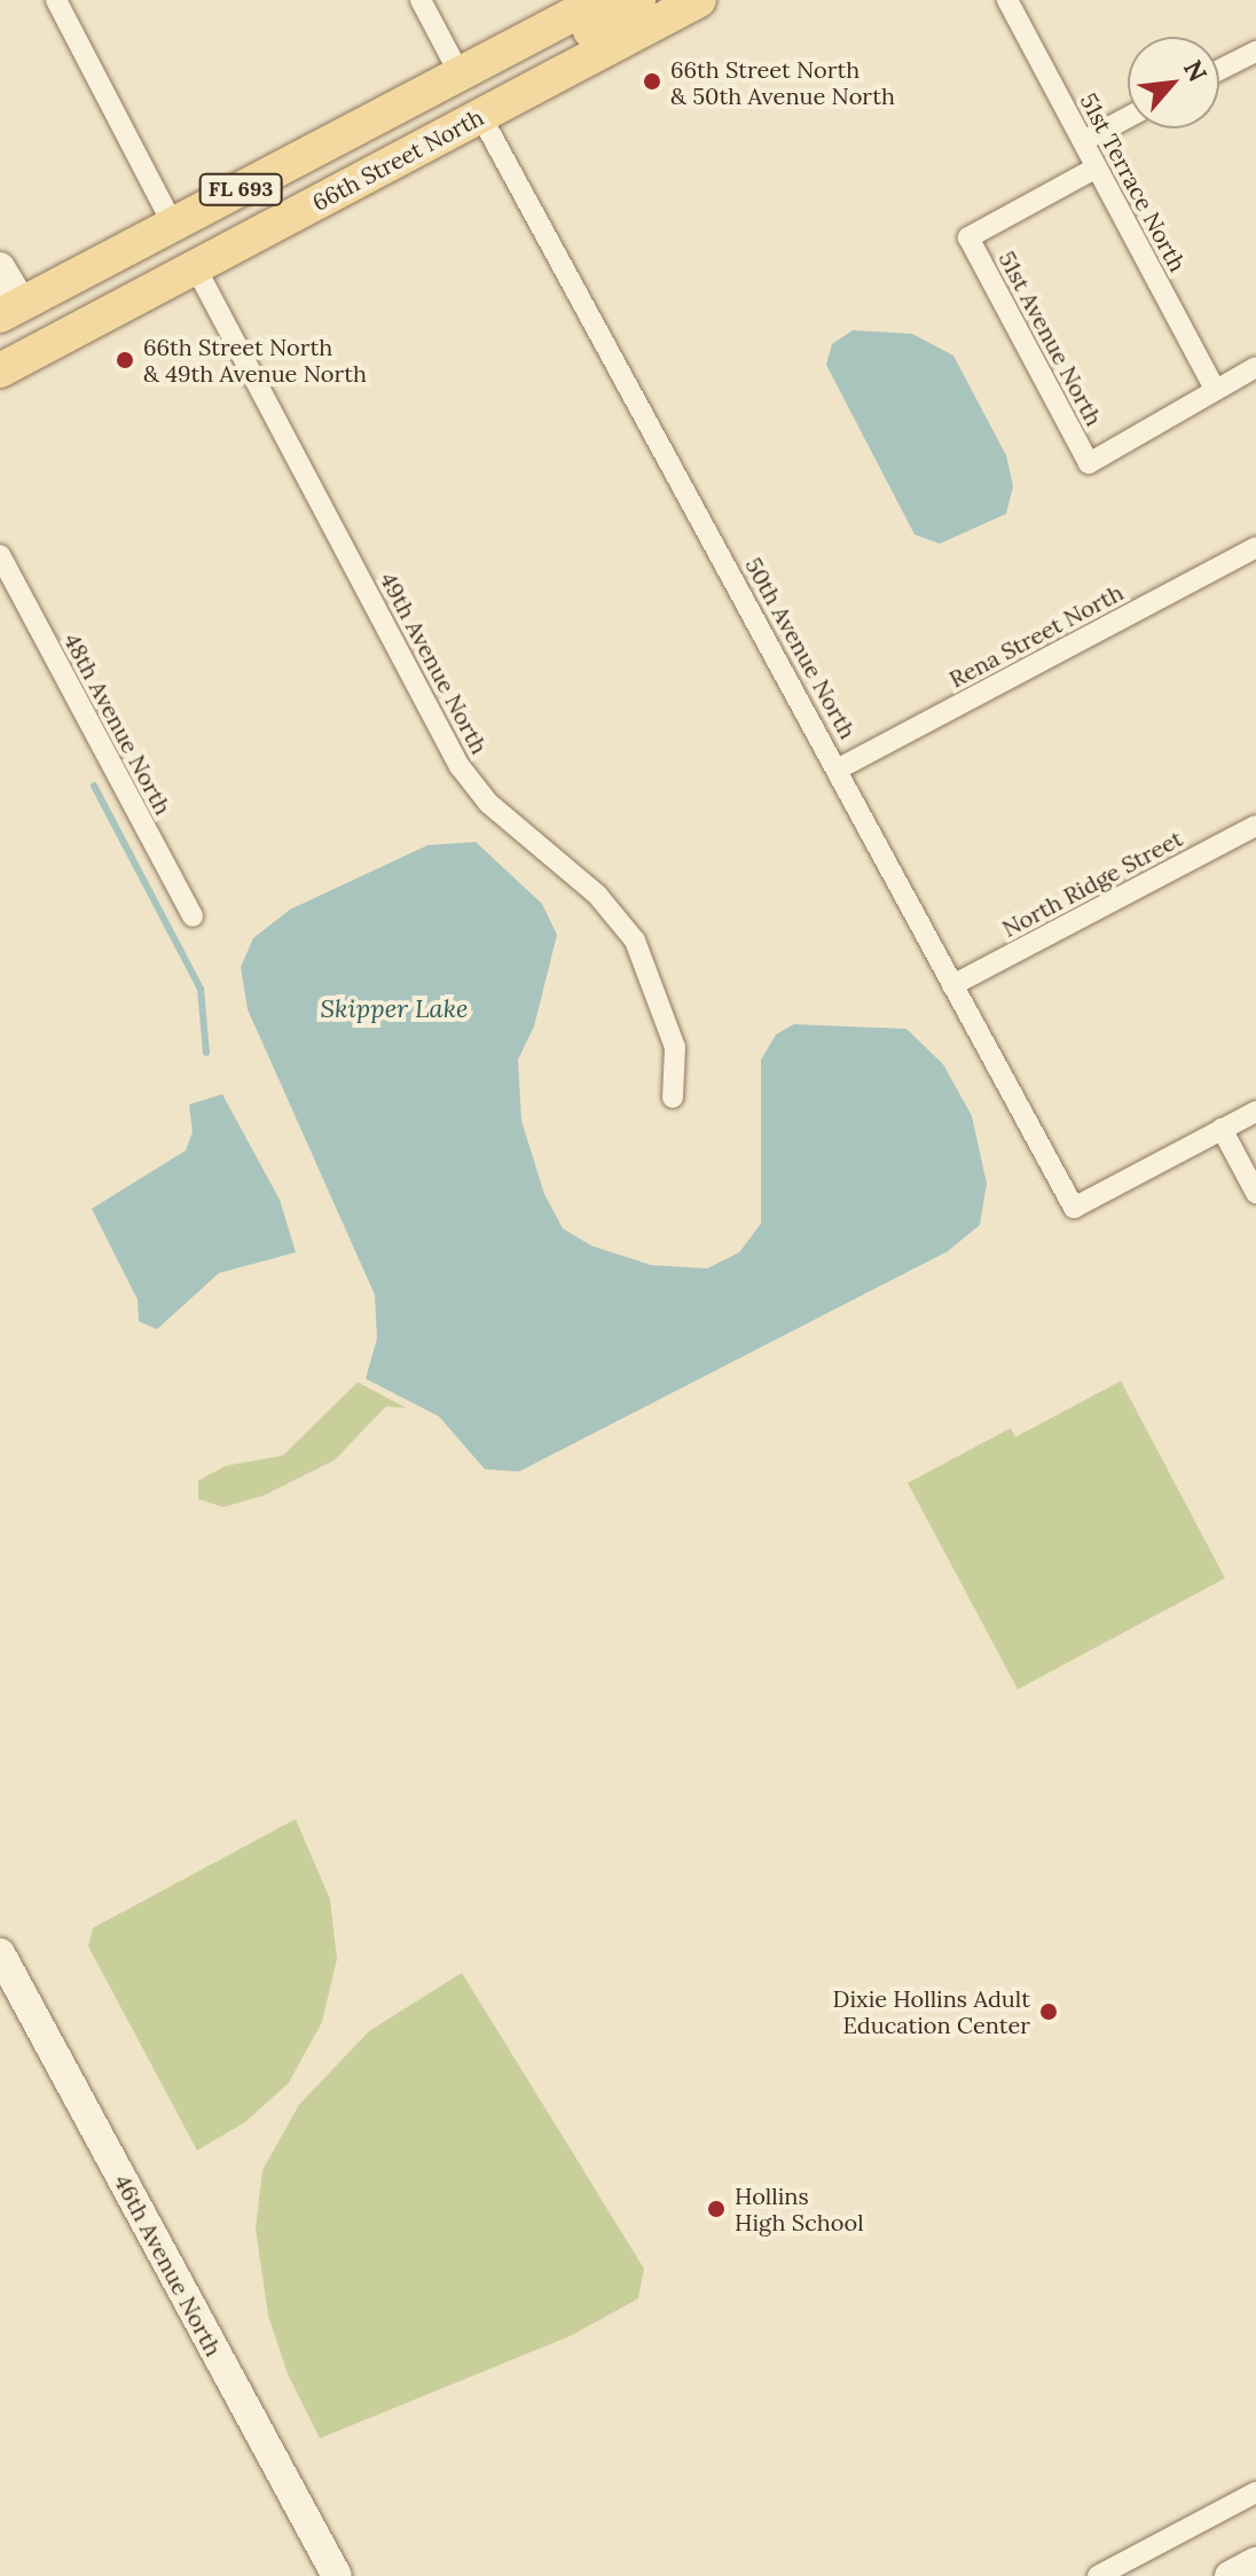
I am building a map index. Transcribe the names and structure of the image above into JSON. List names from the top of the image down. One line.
{"streets":{"main road":["66th Street North","FL 693"],"street":["51st Terrace North","51st Avenue North","Rena Street North","50th Avenue North","49th Avenue North","48th Avenue North","North Ridge Street","46th Avenue North"]},"crossings":[["66th Street North","50th Avenue North"],["66th Street North","49th Avenue North"],["51st Terrace North","51st Avenue North"],["Rena Street North","50th Avenue North"],["50th Avenue North","North Ridge Street"]],"water":["Skipper Lake"],"places":["66th Street North & 50th Avenue North","66th Street North & 49th Avenue North","Dixie Hollins Adult Education Center","Hollins High School"],"north":"top right"}
